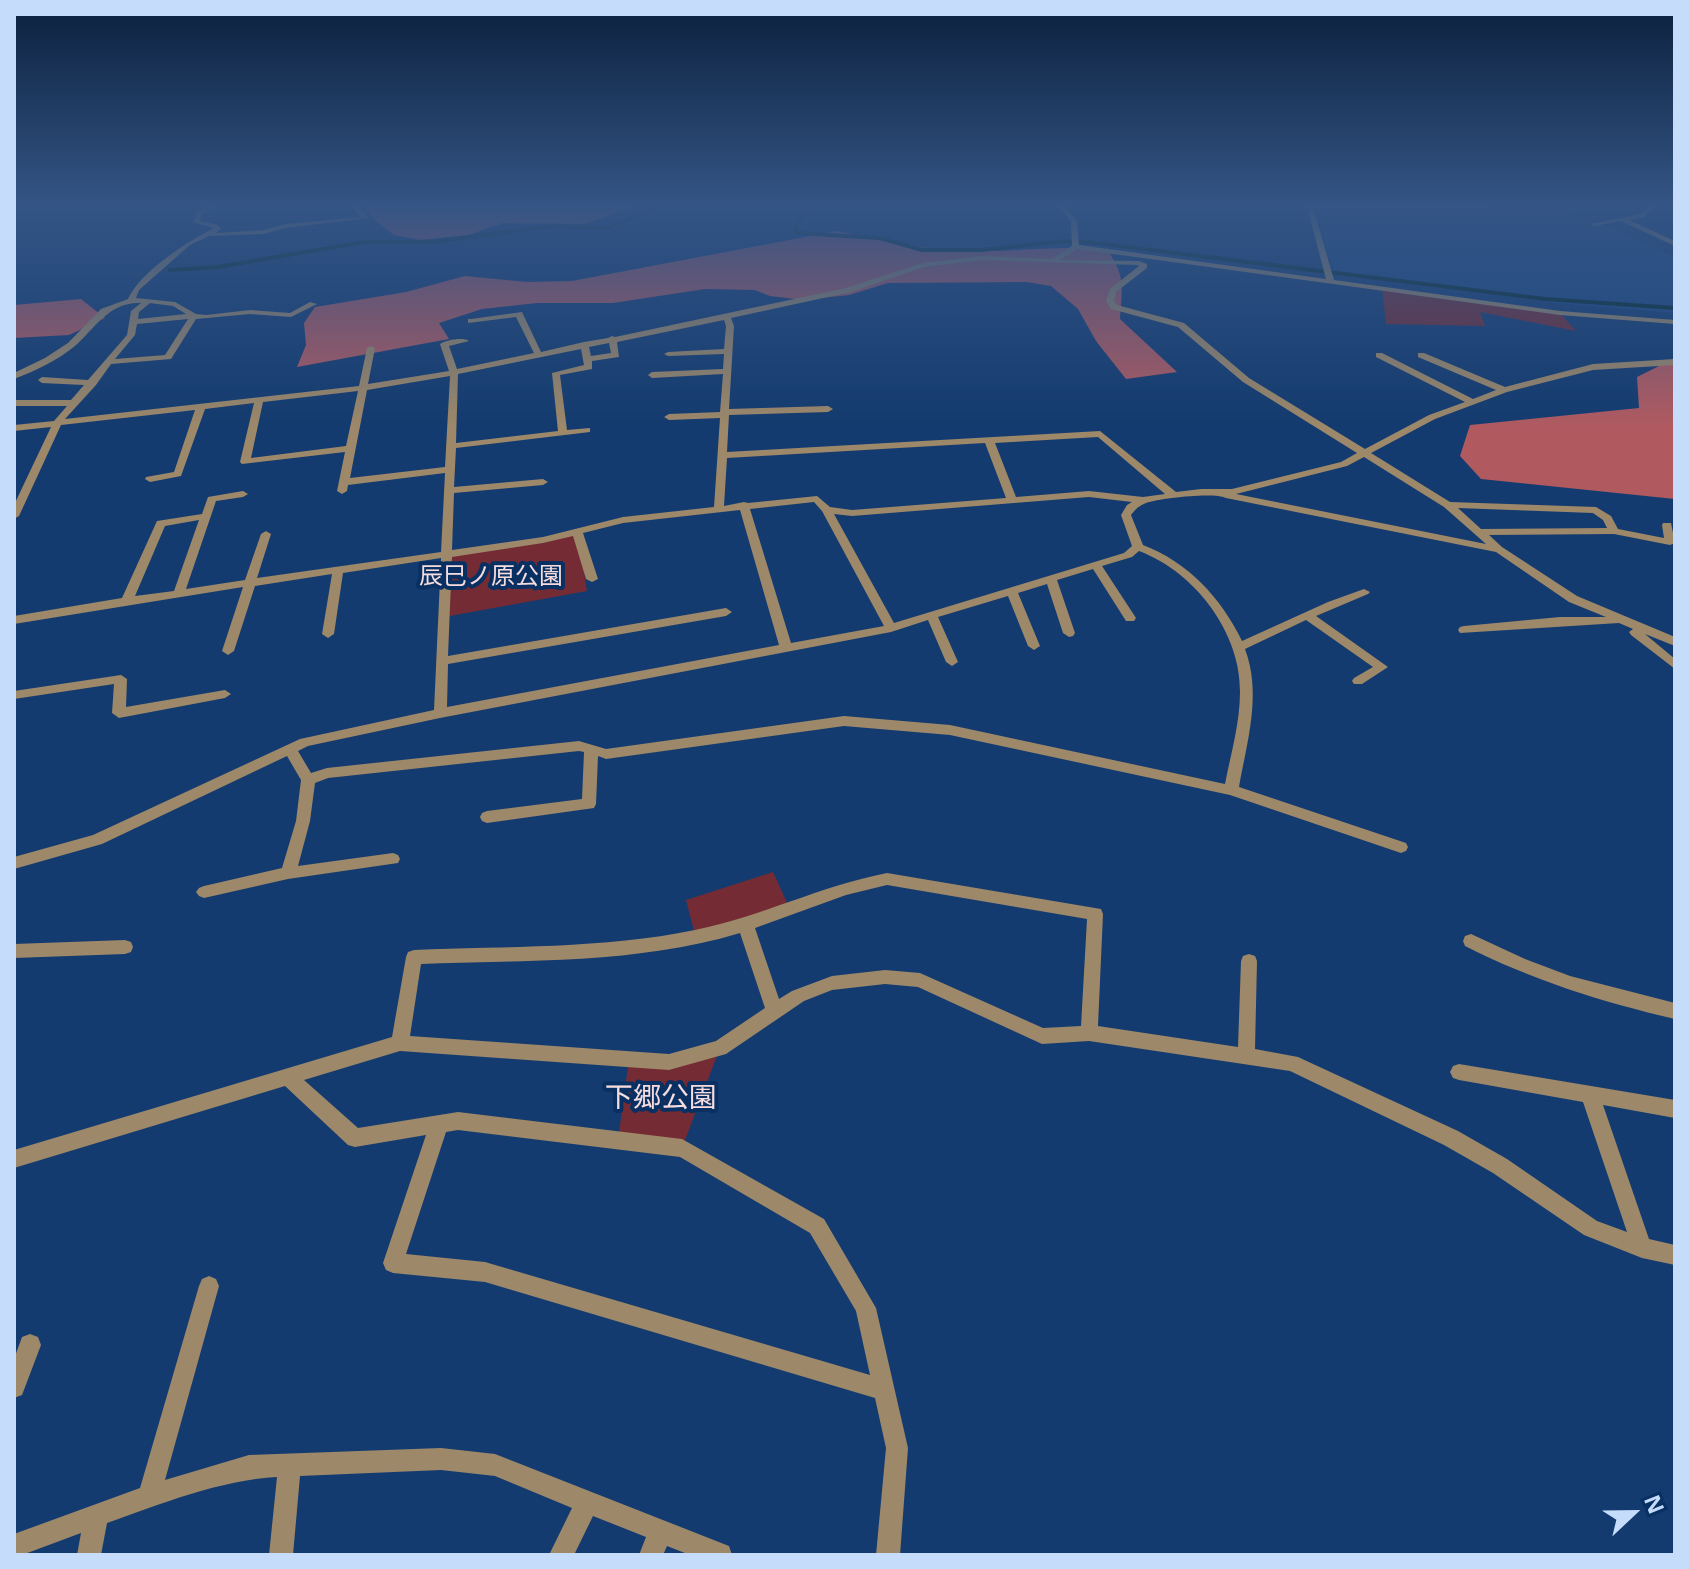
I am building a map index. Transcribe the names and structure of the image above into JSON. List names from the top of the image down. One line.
{"parks":["辰巳ノ原公園","下郷公園"],"north":"right"}
